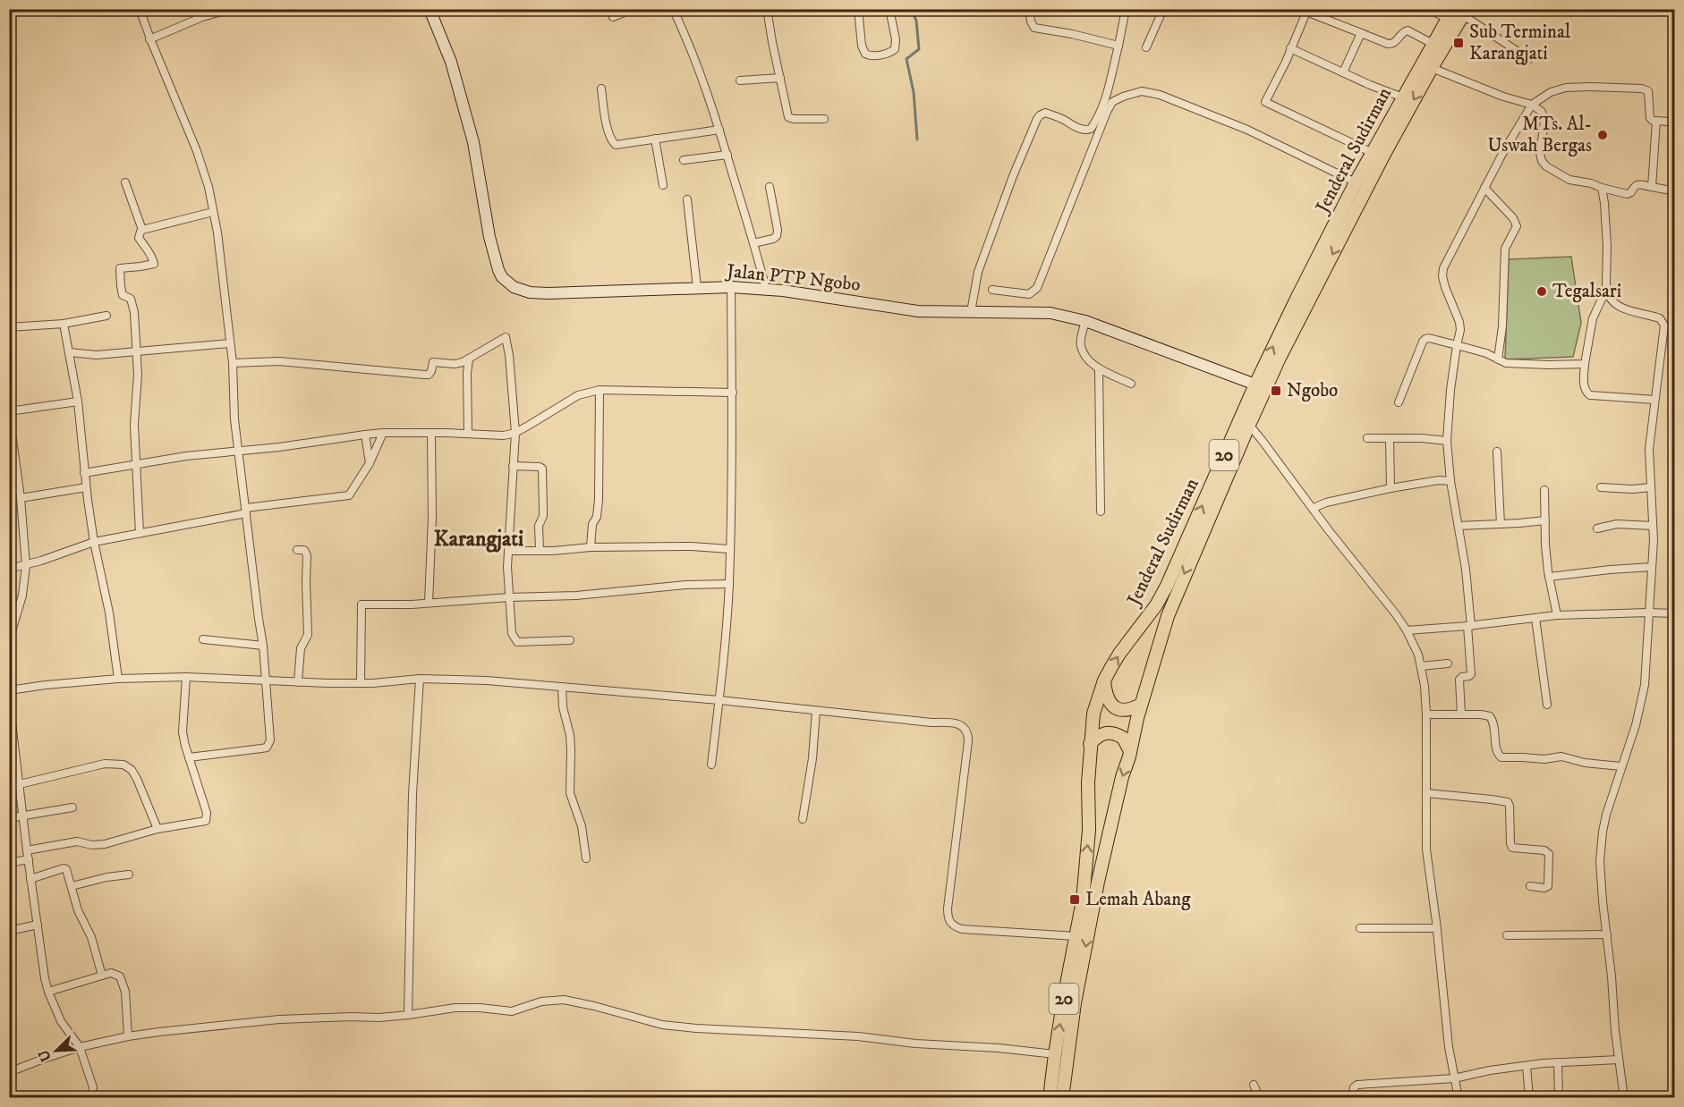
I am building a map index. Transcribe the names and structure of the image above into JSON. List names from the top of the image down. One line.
{"streets":{"highway":["Jenderal Sudirman","20"],"main road":["Jalan PTP Ngobo"]},"crossings":[["Jenderal Sudirman","Jalan PTP Ngobo"]],"districts":["Karangjati"],"places":{"transit":["Sub Terminal Karangjati","Ngobo","Lemah Abang"],"other":["MTs. Al- Uswah Bergas","Tegalsari"]},"north":"bottom left"}
